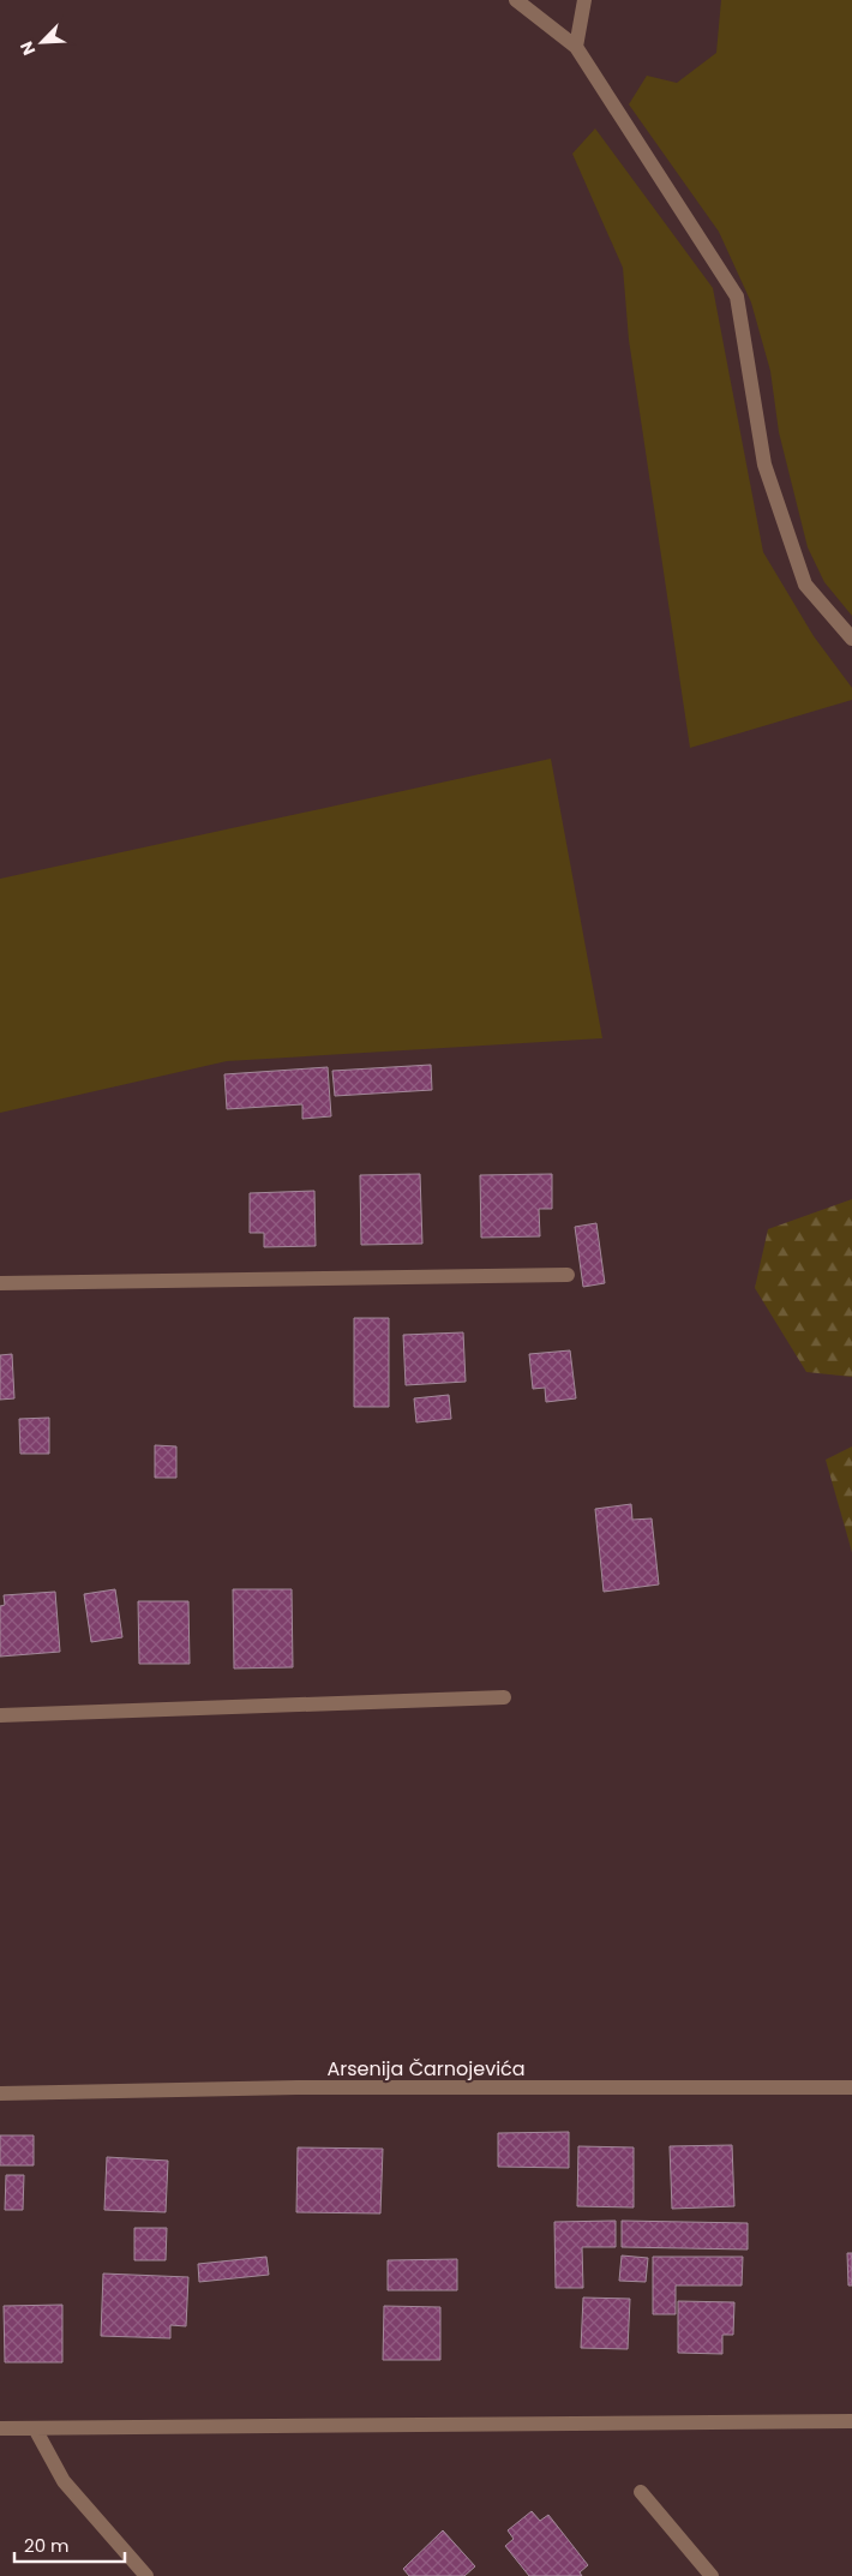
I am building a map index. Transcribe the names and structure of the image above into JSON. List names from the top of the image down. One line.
{"streets":{"street":["Arsenija Čarnojevića"]},"scale_bar":"20 m","north":"bottom left"}
